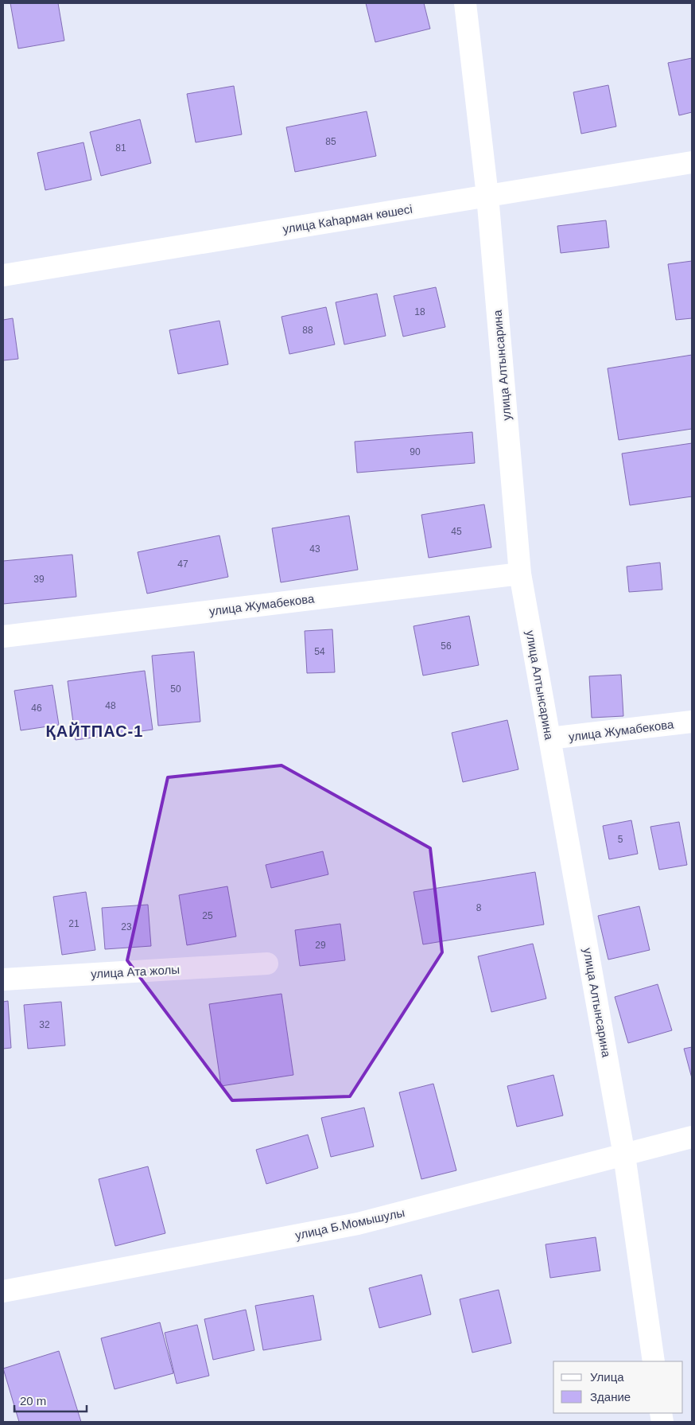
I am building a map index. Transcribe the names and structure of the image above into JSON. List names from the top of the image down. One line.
{"streets":{"street":["улица Каһарман көшесі","улица Алтынсарина","улица Жумабекова","улица Ата жолы","улица Б.Момышулы"]},"crossings":[["улица Каһарман көшесі","улица Алтынсарина"],["улица Алтынсарина","улица Жумабекова"],["улица Алтынсарина","улица Б.Момышулы"]],"districts":["ҚАЙТПАС-1"],"house_numbers":["85","81","18","88","90","45","43","47","39","56","54","50","48","46","5","8","25","21","23","29","32"],"legend":["Улица","Здание"],"scale_bar":"20 m"}
